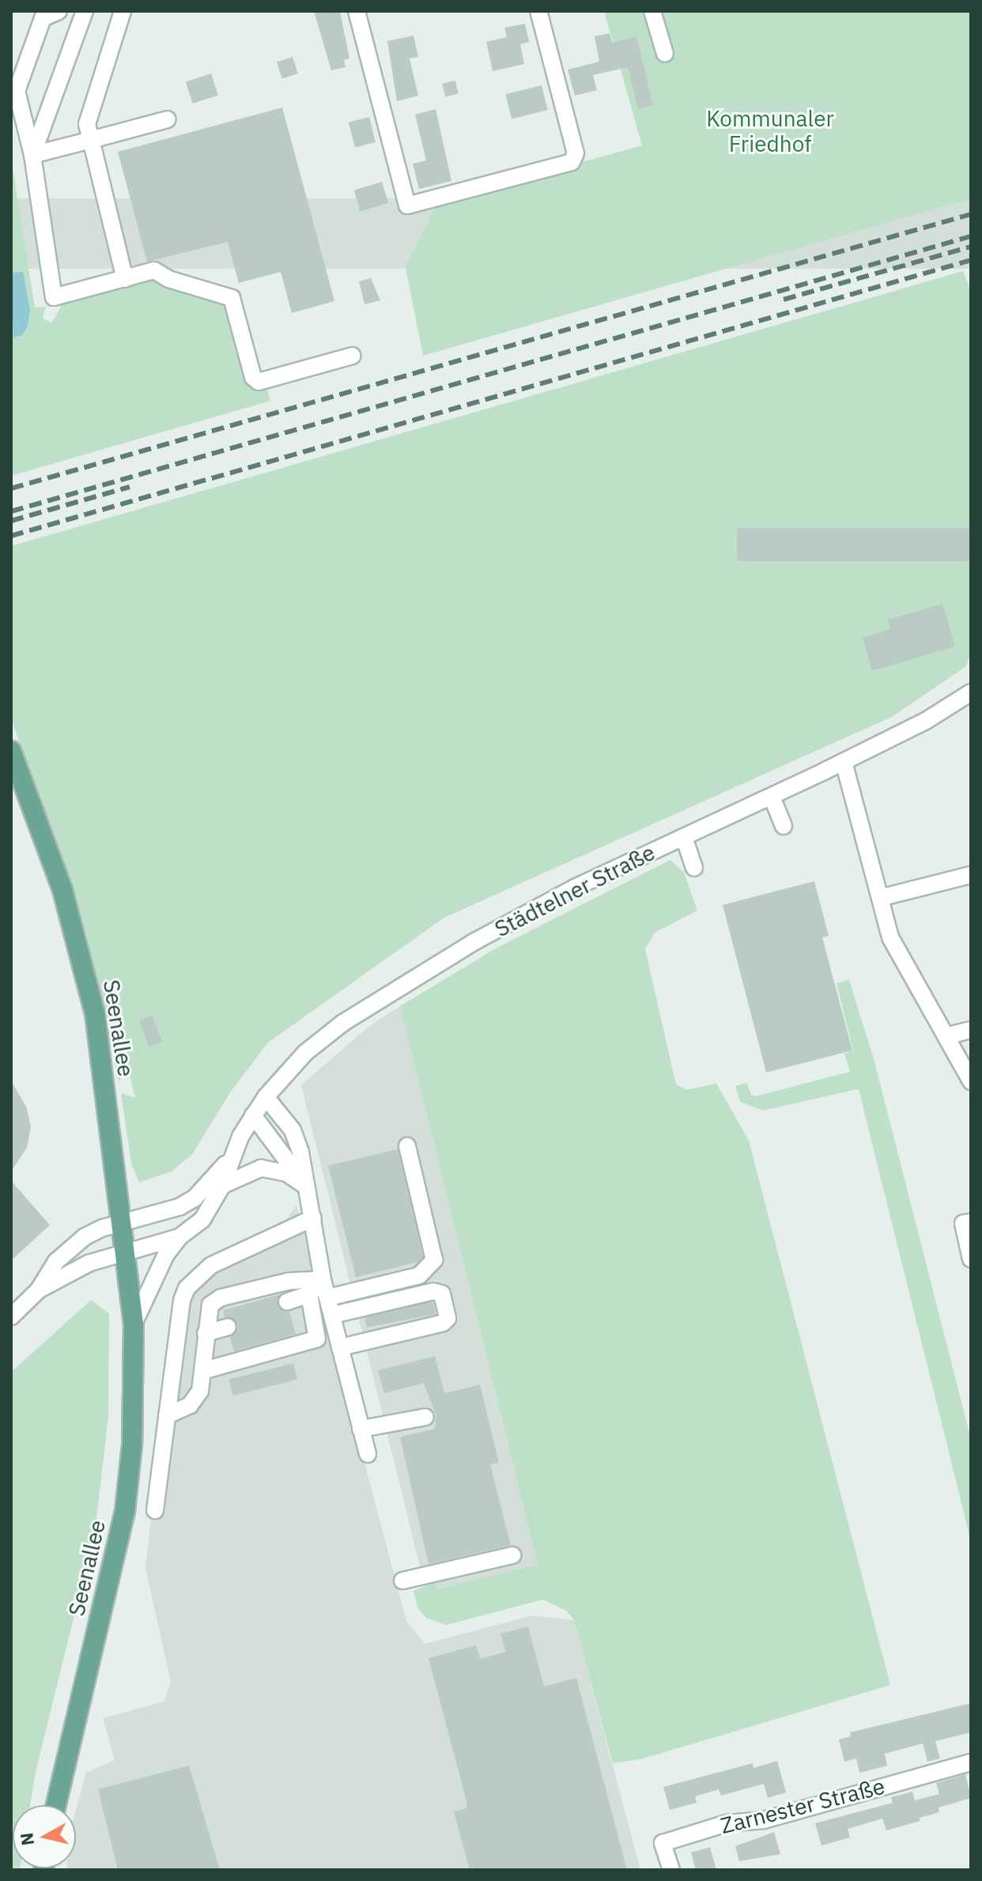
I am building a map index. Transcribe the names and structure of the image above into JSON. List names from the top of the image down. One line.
{"streets":{"main road":["Seenallee"],"street":["Städtelner Straße","Zarnester Straße"]},"crossings":[["Städtelner Straße","Seenallee"]],"parks":["Kommunaler Friedhof"],"north":"left"}
